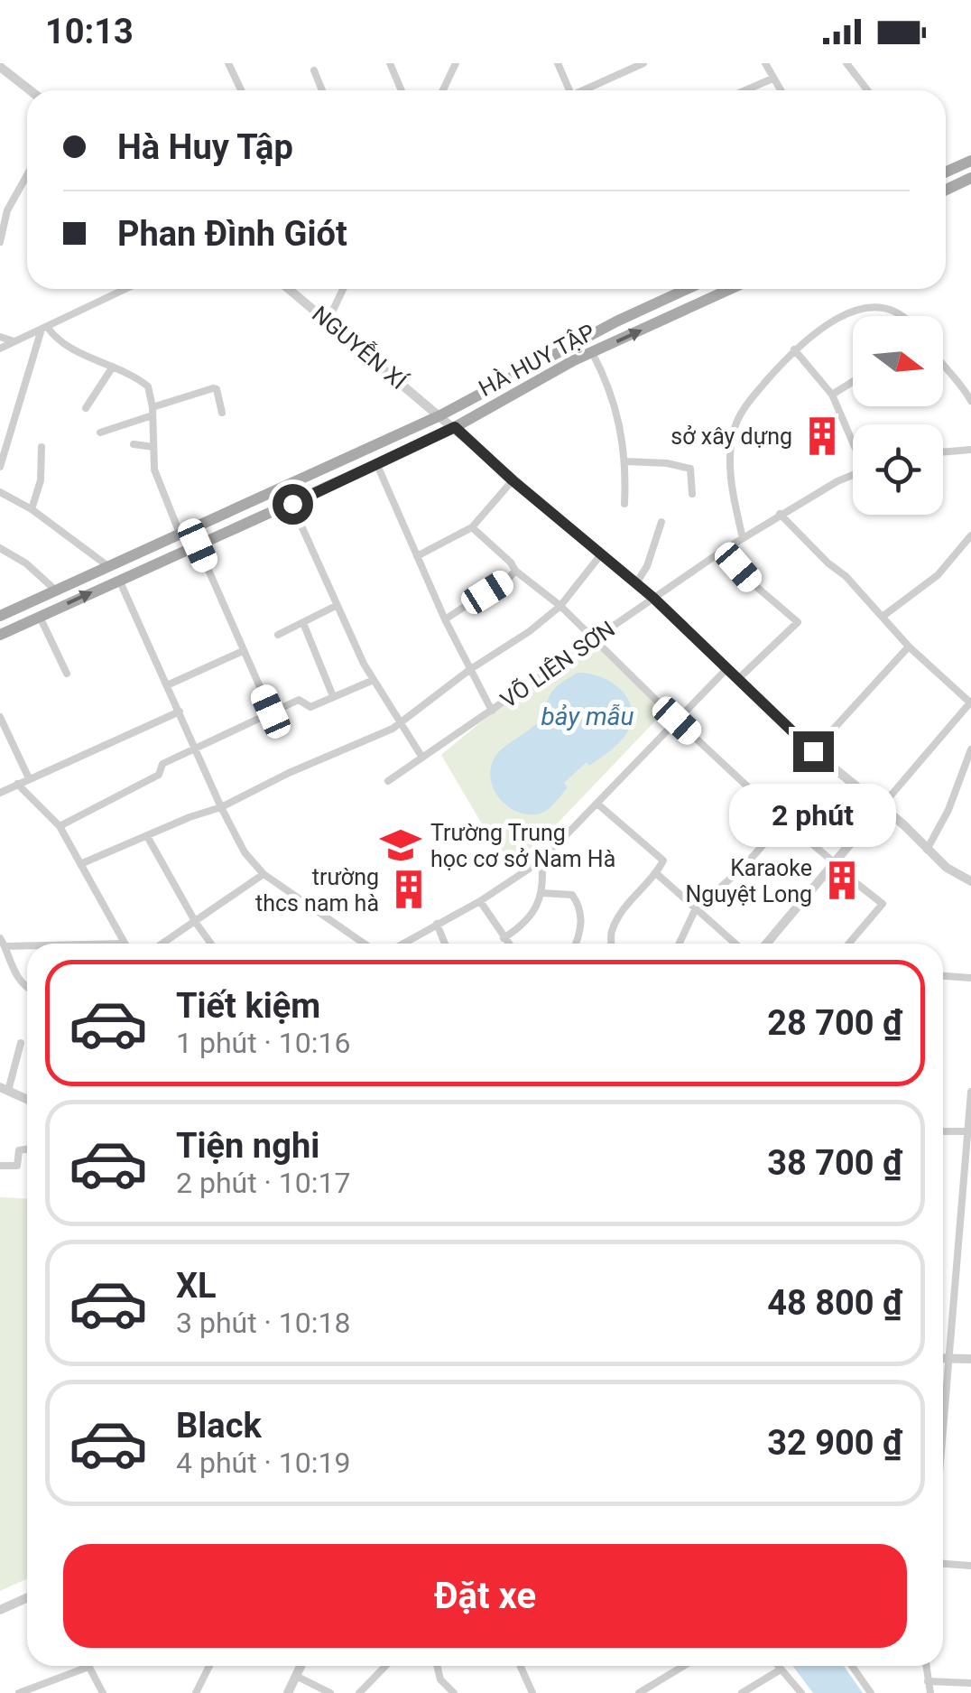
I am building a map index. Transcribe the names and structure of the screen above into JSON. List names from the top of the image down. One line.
{"streets":{"main road":["HÀ HUY TẬP"],"street":["NGUYỄN XÍ","VÕ LIÊN SƠN"]},"crossings":[["NGUYỄN XÍ","HÀ HUY TẬP"],["NGUYỄN XÍ","VÕ LIÊN SƠN"]],"water":["bảy mẫu"],"places":{"building":["sở xây dựng","Karaoke Nguyệt Long","trường thcs nam hà"],"school or university":["Trường Trung học cơ sở Nam Hà"]},"north":"right","page":{"status":"10:13","banner":["Hà Huy Tập","Phan Đình Giót"],"bubble":"2 phút","list":[{"name":"Tiết kiệm","note":"1 phút · 10:16","value":"28 700 ₫"},{"name":"Tiện nghi","note":"2 phút · 10:17","value":"38 700 ₫"},{"name":"XL","note":"3 phút · 10:18","value":"48 800 ₫"},{"name":"Black","note":"4 phút · 10:19","value":"32 900 ₫"}],"buttons":"Đặt xe"}}
